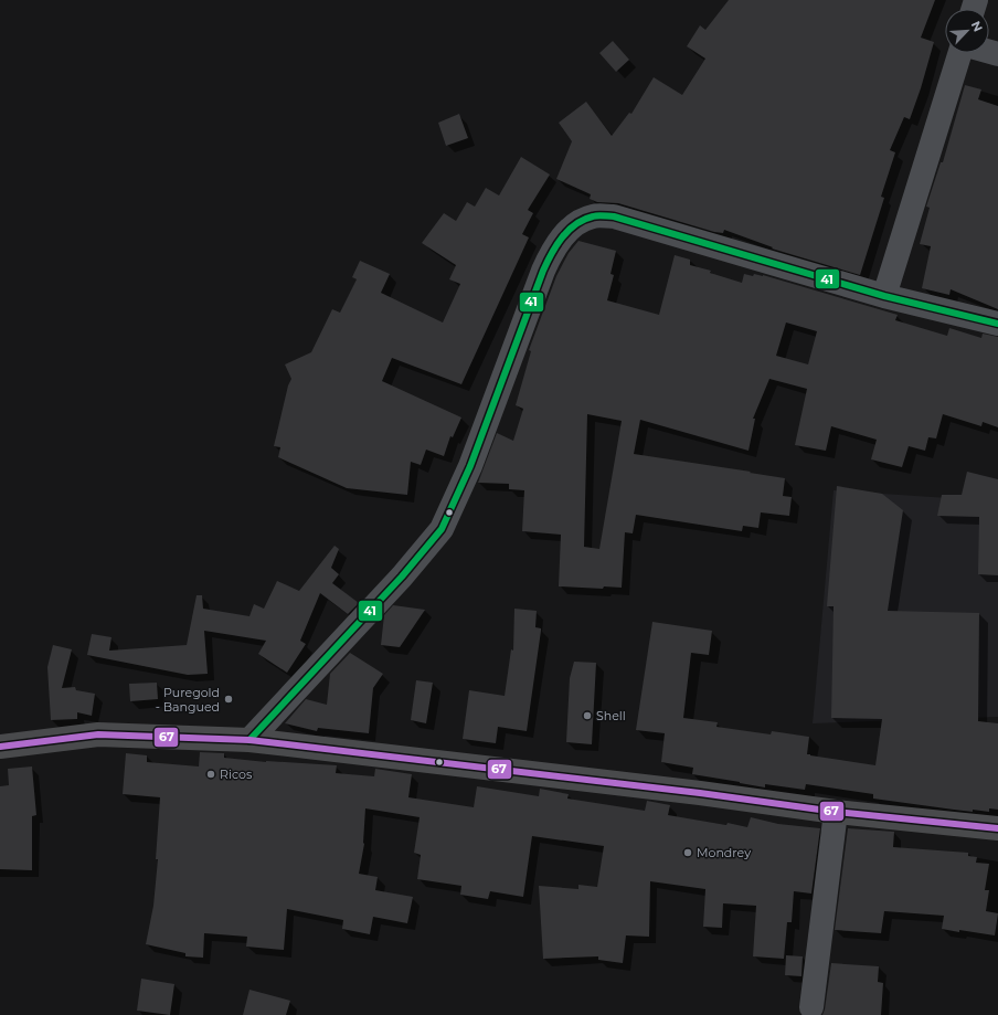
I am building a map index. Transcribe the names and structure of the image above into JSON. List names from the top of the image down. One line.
{"places":["Puregold - Bangued","Shell","Ricos","Mondrey"],"lines":["transit line 41","transit line 67"],"north":"top right"}
